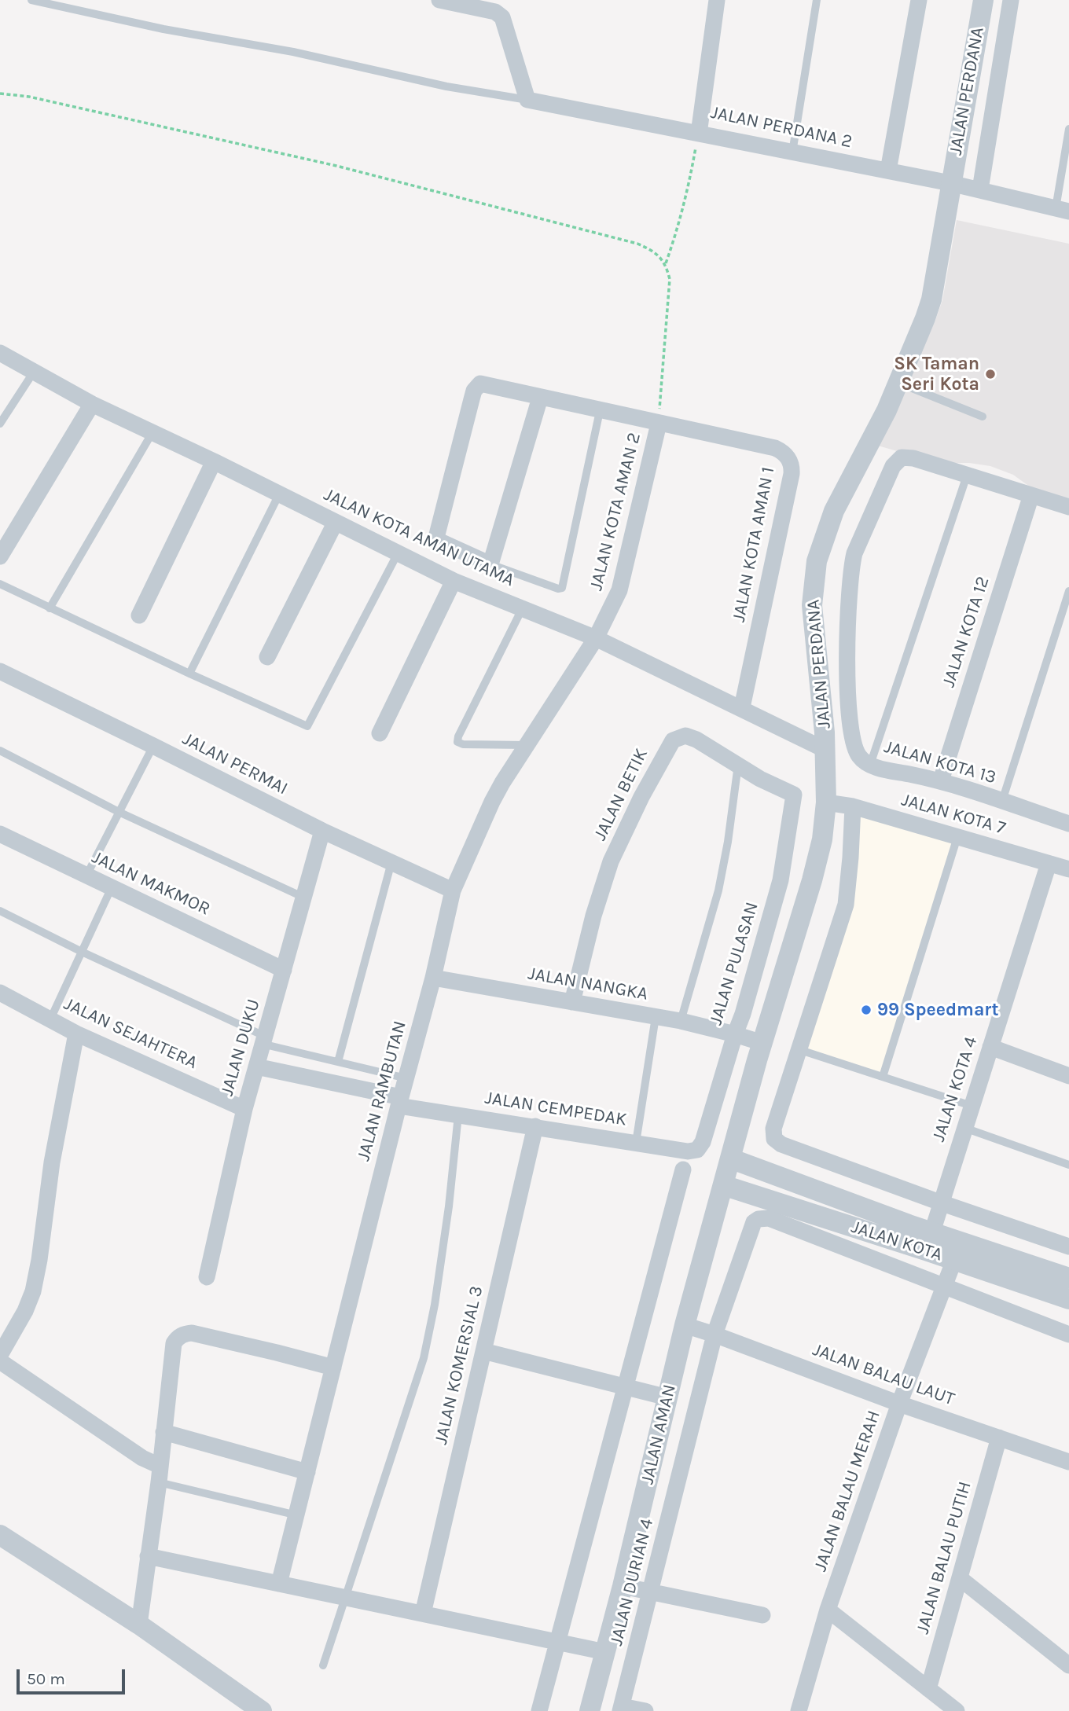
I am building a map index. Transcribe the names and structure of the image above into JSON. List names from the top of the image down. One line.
{"streets":{"street":["JALAN PERDANA","JALAN PERDANA 2","JALAN KOTA AMAN 2","JALAN KOTA AMAN UTAMA","JALAN KOTA AMAN 1","JALAN KOTA 12","JALAN KOTA 13","JALAN PERMAI","JALAN BETIK","JALAN KOTA 7","JALAN MAKMOR","JALAN PULASAN","JALAN NANGKA","JALAN SEJAHTERA","JALAN DUKU","JALAN KOTA 4","JALAN RAMBUTAN","JALAN CEMPEDAK","JALAN KOTA","JALAN KOMERSIAL 3","JALAN BALAU LAUT","JALAN AMAN","JALAN BALAU MERAH","JALAN BALAU PUTIH","JALAN DURIAN 4"]},"crossings":[["JALAN PERDANA","JALAN PERDANA 2"],["JALAN PERDANA","JALAN KOTA AMAN UTAMA"],["JALAN PERDANA","JALAN KOTA 7"],["JALAN PERDANA","JALAN NANGKA"],["JALAN PERDANA","JALAN KOTA"],["JALAN PERDANA","JALAN AMAN"],["JALAN KOTA AMAN 2","JALAN KOTA AMAN UTAMA"],["JALAN KOTA AMAN 2","JALAN KOTA AMAN 1"],["JALAN KOTA AMAN 2","JALAN RAMBUTAN"],["JALAN KOTA AMAN UTAMA","JALAN KOTA AMAN 1"],["JALAN KOTA AMAN UTAMA","JALAN RAMBUTAN"],["JALAN KOTA 12","JALAN KOTA 13"],["JALAN PERMAI","JALAN DUKU"],["JALAN PERMAI","JALAN RAMBUTAN"],["JALAN BETIK","JALAN PULASAN"],["JALAN BETIK","JALAN NANGKA"],["JALAN KOTA 7","JALAN KOTA 4"],["JALAN MAKMOR","JALAN DUKU"],["JALAN PULASAN","JALAN NANGKA"],["JALAN PULASAN","JALAN CEMPEDAK"],["JALAN NANGKA","JALAN RAMBUTAN"],["JALAN SEJAHTERA","JALAN DUKU"],["JALAN DUKU","JALAN CEMPEDAK"],["JALAN KOTA 4","JALAN KOTA"],["JALAN RAMBUTAN","JALAN CEMPEDAK"],["JALAN CEMPEDAK","JALAN KOMERSIAL 3"],["JALAN KOTA","JALAN AMAN"],["JALAN KOTA","JALAN BALAU MERAH"],["JALAN BALAU LAUT","JALAN AMAN"],["JALAN BALAU LAUT","JALAN BALAU MERAH"],["JALAN BALAU LAUT","JALAN BALAU PUTIH"],["JALAN BALAU LAUT","JALAN DURIAN 4"],["JALAN BALAU MERAH","JALAN DURIAN 4"]],"places":["SK Taman Seri Kota","99 Speedmart"],"scale_bar":"50 m"}
